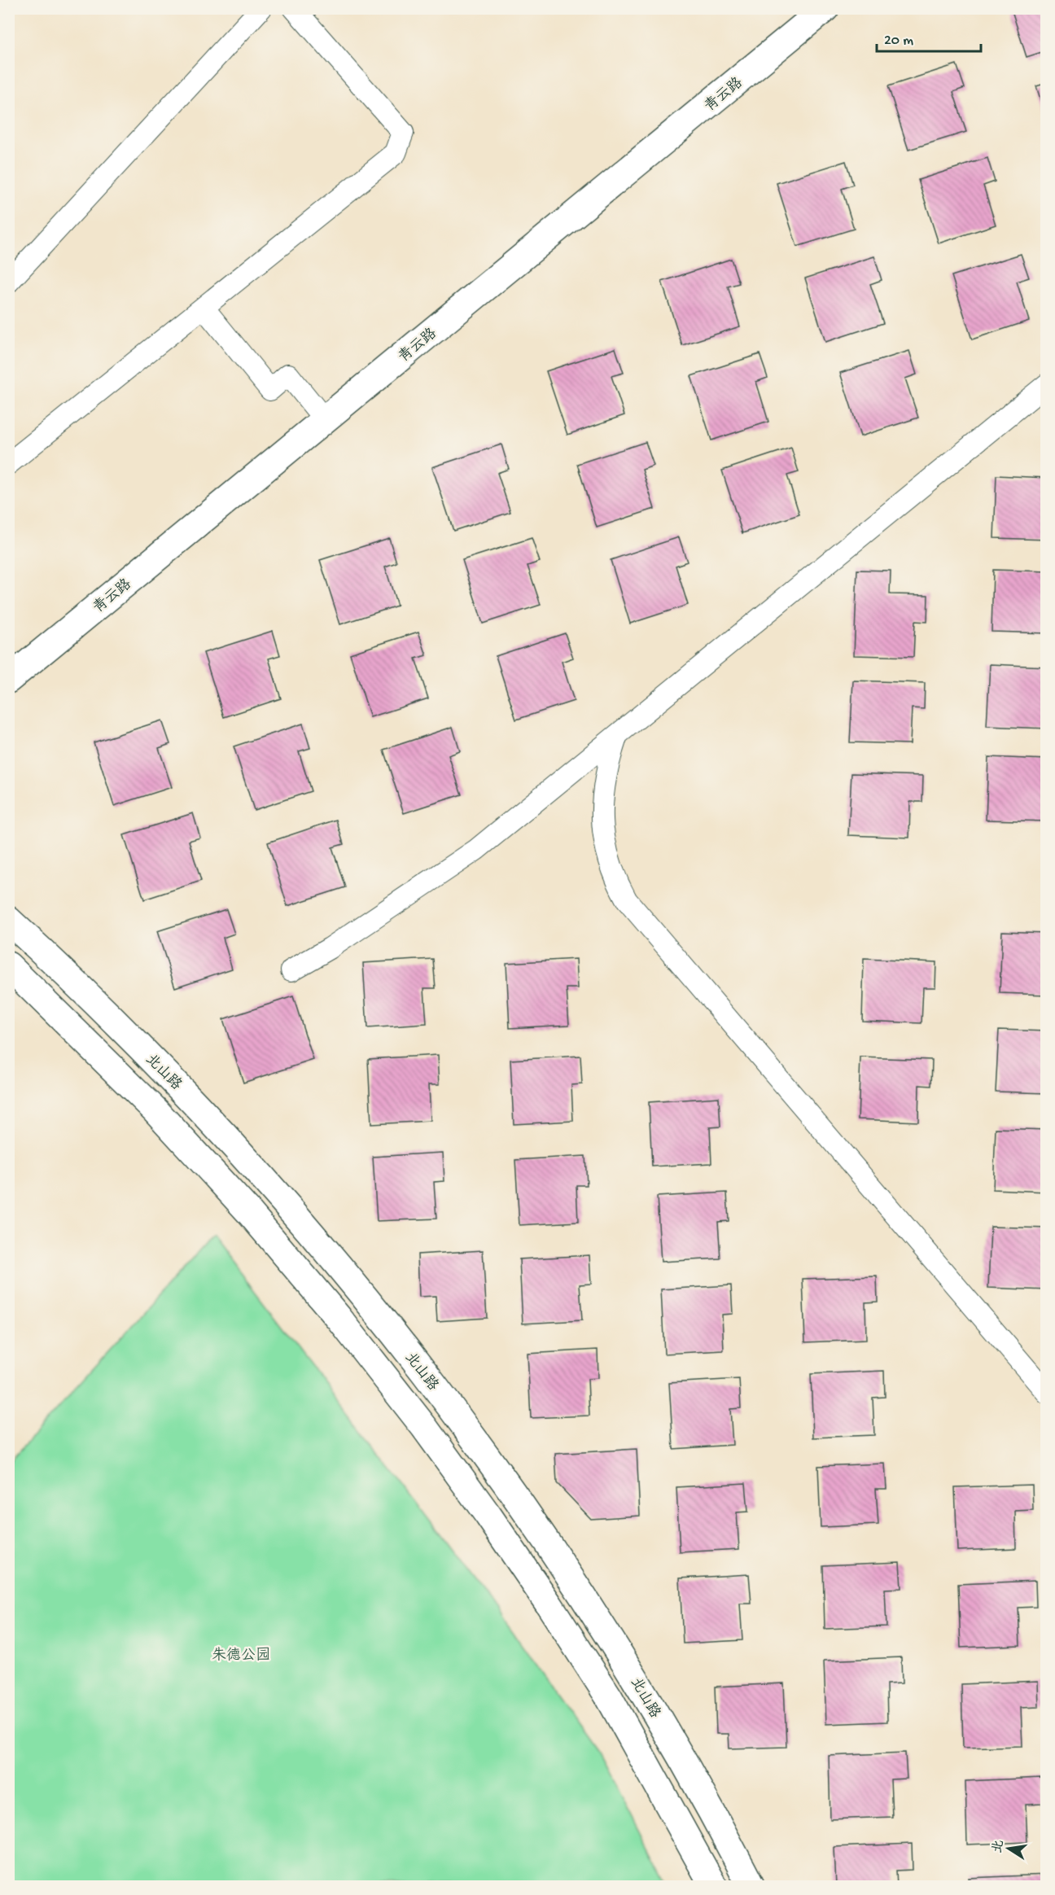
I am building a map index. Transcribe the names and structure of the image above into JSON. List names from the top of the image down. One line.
{"streets":{"street":["青云路","北山路"]},"parks":["朱德公园"],"scale_bar":"20 m","north":"left"}
